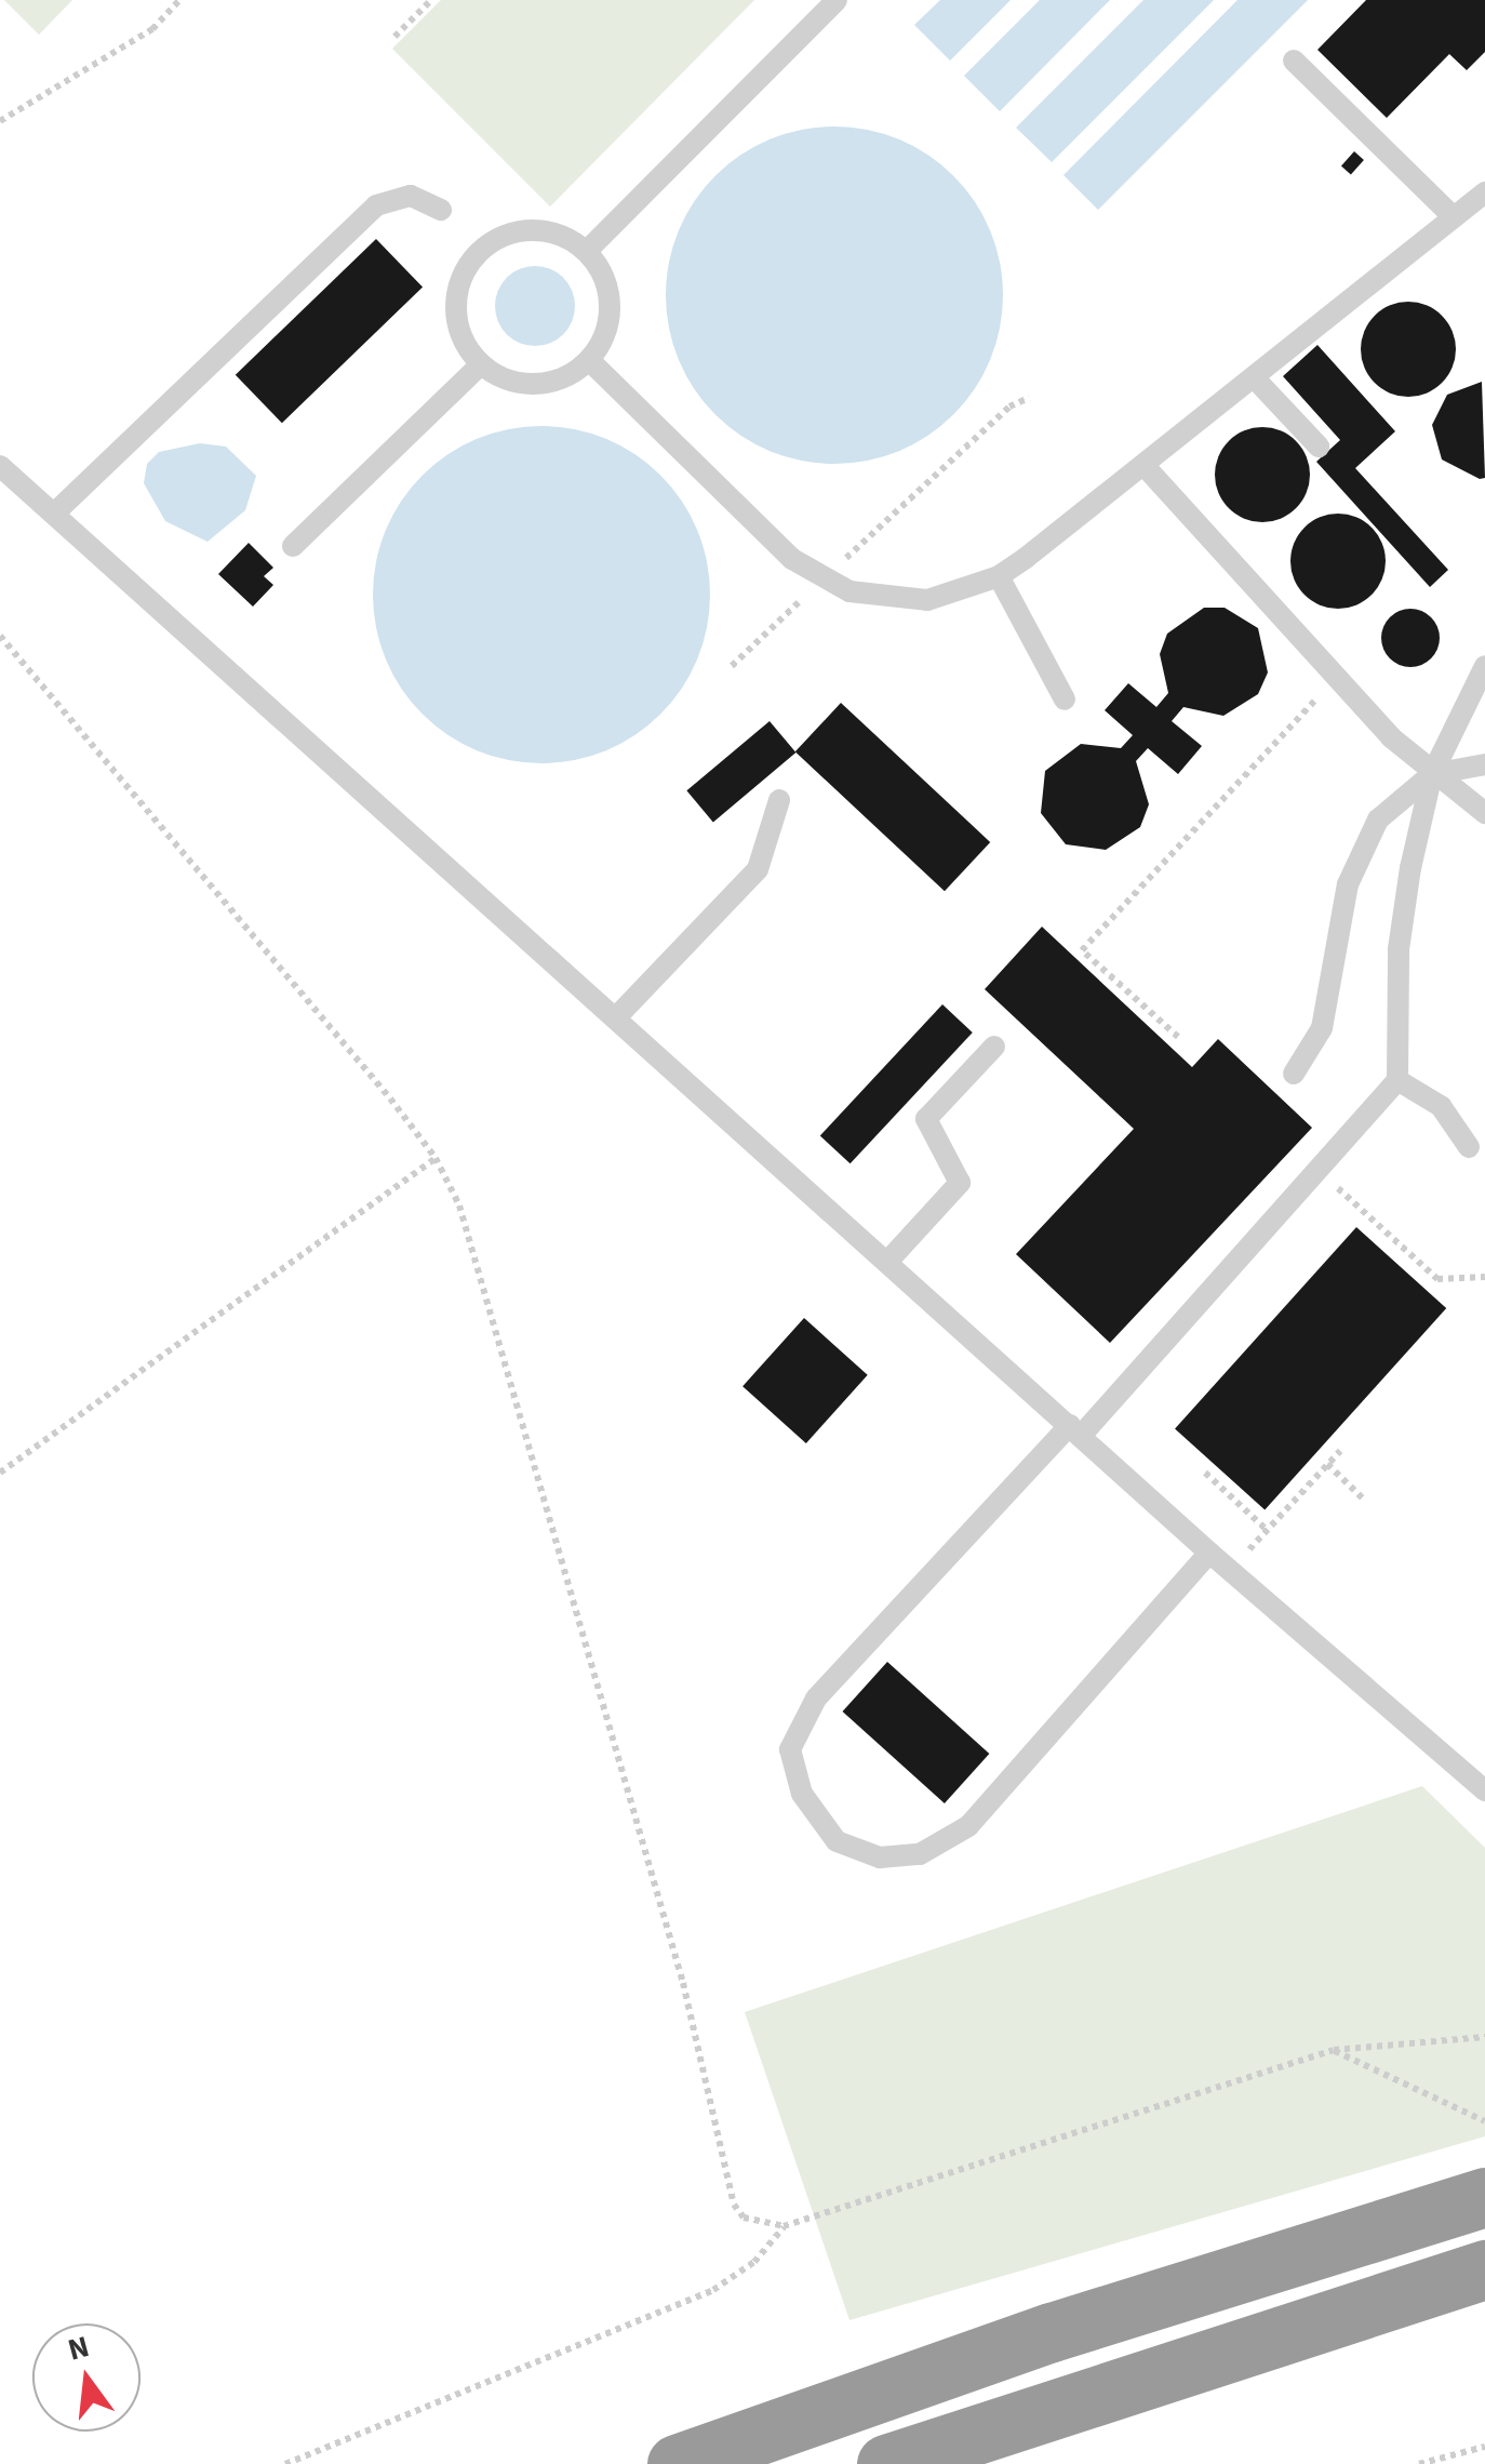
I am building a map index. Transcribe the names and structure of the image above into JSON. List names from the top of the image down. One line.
{"north":"top"}
